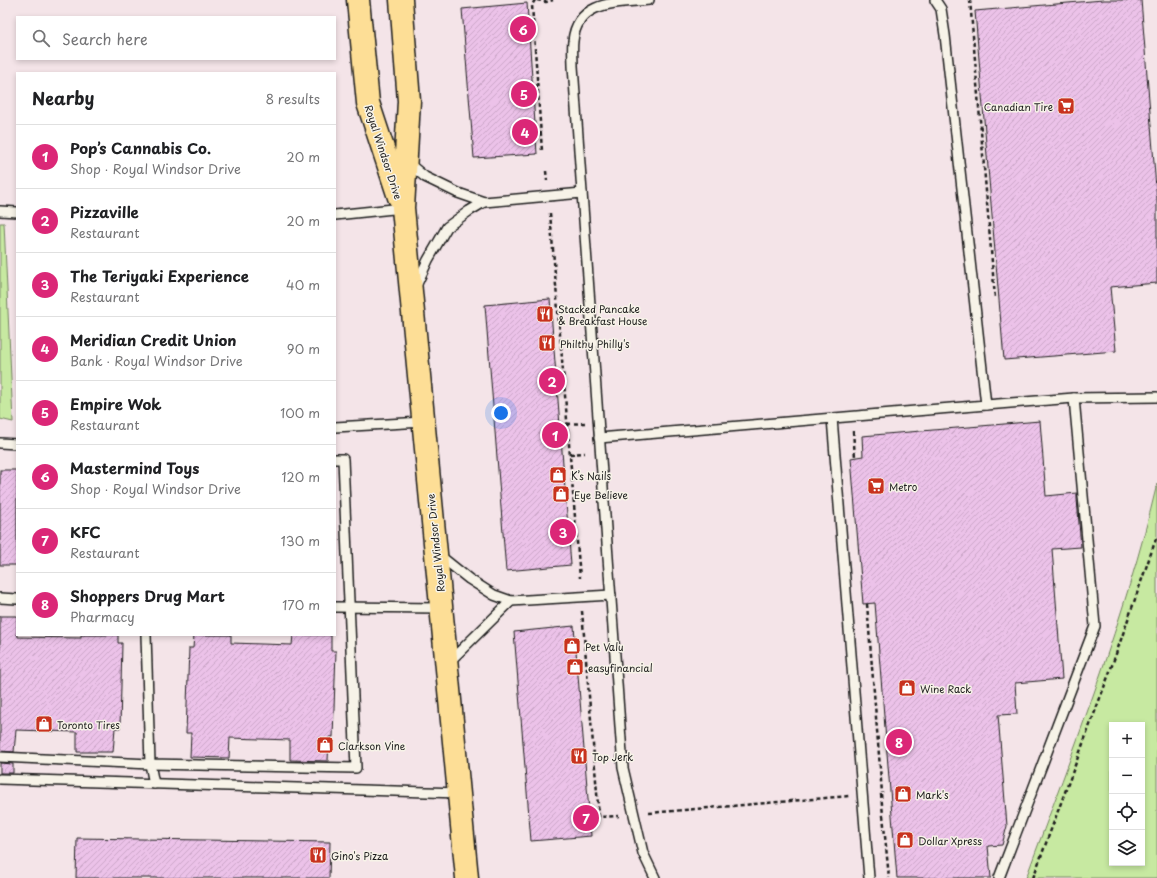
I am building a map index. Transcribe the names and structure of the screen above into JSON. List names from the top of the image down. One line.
{"streets":{"main road":["Royal Windsor Drive"]},"places":{"supermarket":["Canadian Tire","Metro"],"restaurant":["Stacked Pancake & Breakfast House","Philthy Philly's","Top Jerk","Gino's Pizza"],"shop":["K’s Nails","Eye Believe","Pet Valu","easyfinancial","Wine Rack","Toronto Tires","Clarkson Vine","Mark's","Dollar Xpress"]},"page":{"pins":["6","5","4","2","1","3","8","7"],"search":"Search here","heading":["Nearby","8 results"],"list":[{"mark":"1","name":"Pop’s Cannabis Co.","note":"Shop · Royal Windsor Drive","value":"20 m"},{"mark":"2","name":"Pizzaville","note":"Restaurant","value":"20 m"},{"mark":"3","name":"The Teriyaki Experience","note":"Restaurant","value":"40 m"},{"mark":"4","name":"Meridian Credit Union","note":"Bank · Royal Windsor Drive","value":"90 m"},{"mark":"5","name":"Empire Wok","note":"Restaurant","value":"100 m"},{"mark":"6","name":"Mastermind Toys","note":"Shop · Royal Windsor Drive","value":"120 m"},{"mark":"7","name":"KFC","note":"Restaurant","value":"130 m"},{"mark":"8","name":"Shoppers Drug Mart","note":"Pharmacy","value":"170 m"}],"map_buttons":["+","−"]}}
